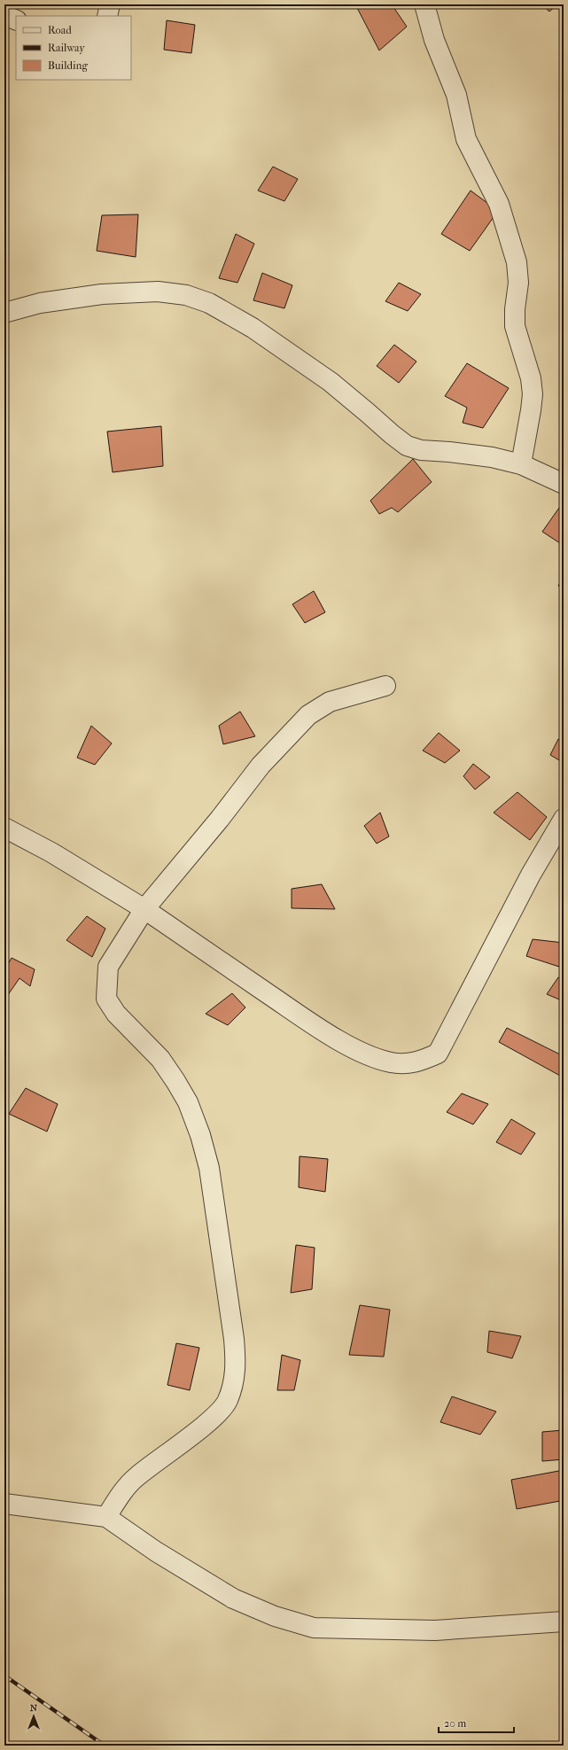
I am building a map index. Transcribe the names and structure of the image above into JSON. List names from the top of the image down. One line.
{"legend":["Road","Railway","Building"],"scale_bar":"20 m","north":"top"}
